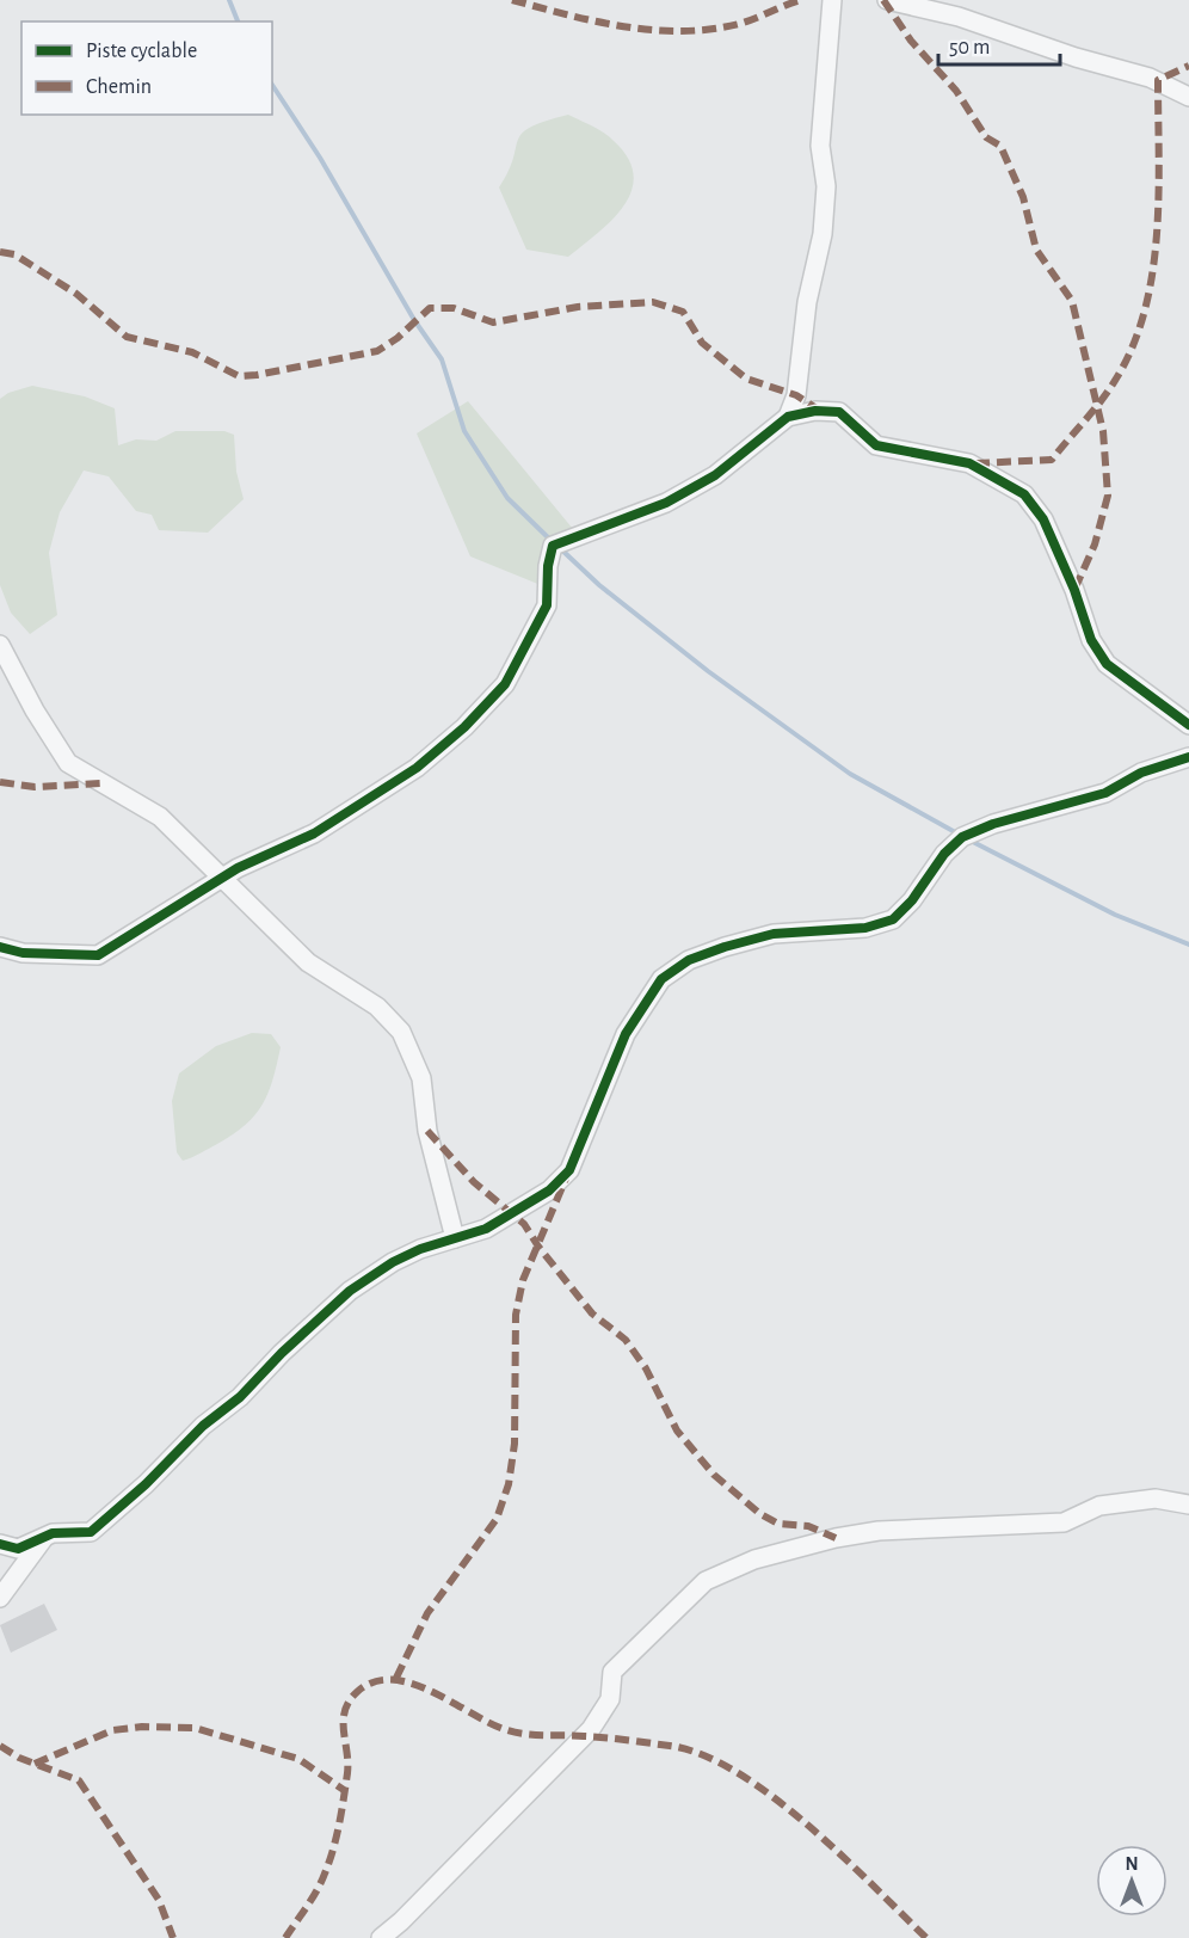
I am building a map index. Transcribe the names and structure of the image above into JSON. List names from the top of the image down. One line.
{"legend":["Piste cyclable","Chemin"],"scale_bar":"50 m","north":"top"}
